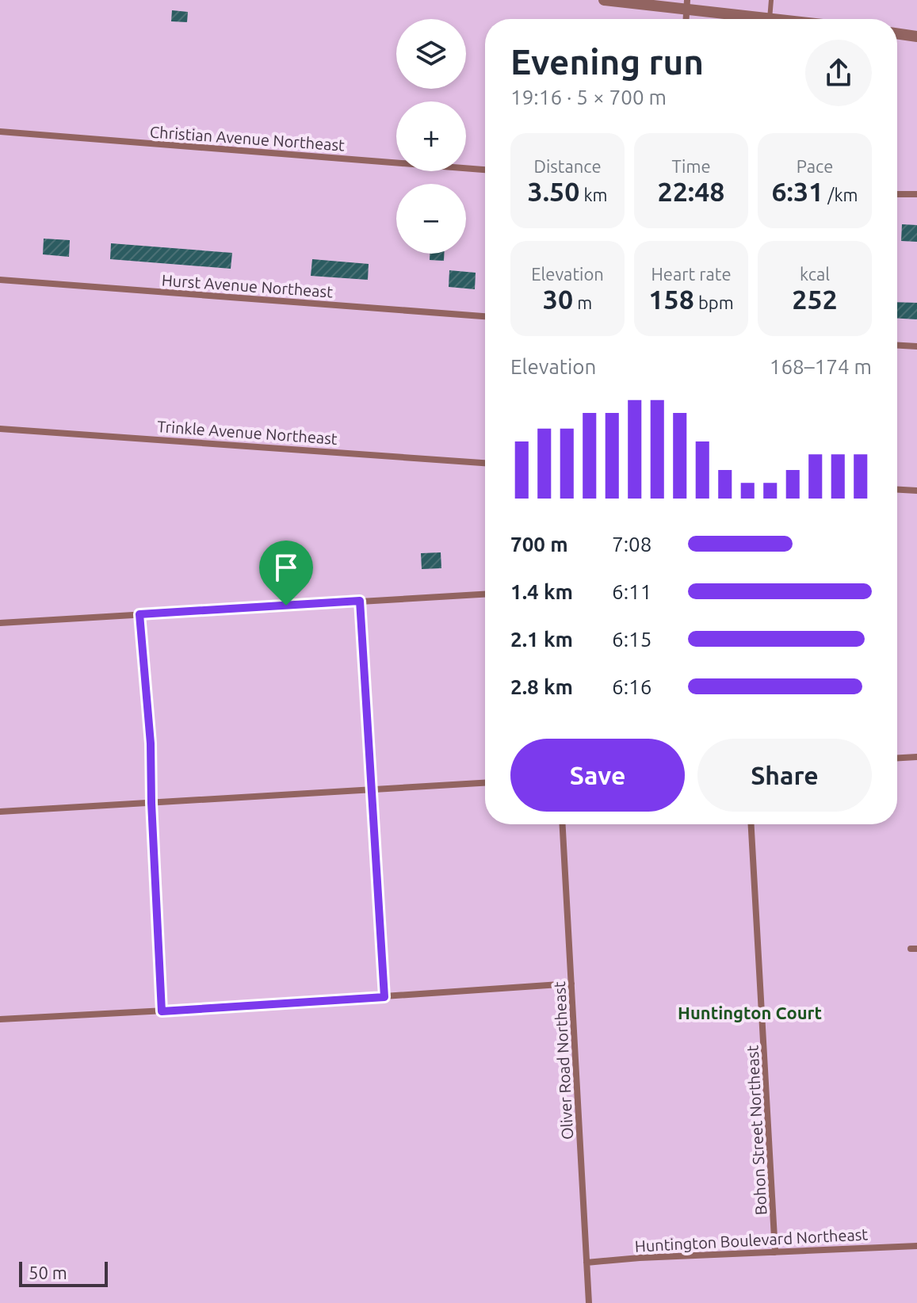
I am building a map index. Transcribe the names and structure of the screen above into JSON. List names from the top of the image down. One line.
{"streets":{"street":["Christian Avenue Northeast","Hurst Avenue Northeast","Trinkle Avenue Northeast","Oliver Road Northeast","Bohon Street Northeast","Huntington Boulevard Northeast"]},"crossings":[["Oliver Road Northeast","Huntington Boulevard Northeast"],["Bohon Street Northeast","Huntington Boulevard Northeast"]],"districts":["Huntington Court"],"scale_bar":"50 m","page":{"map_buttons":["+","−"],"heading":["Evening run","19:16 · 5 × 700 m"],"stats":[["Distance","3.50 km"],["Time","22:48"],["Pace","6:31 /km"],["Elevation","30 m"],["Heart rate","158 bpm"],["kcal","252"]],"chart":["Elevation","168–174 m"],"list":[{"name":"700 m","note":"7:08"},{"name":"1.4 km","note":"6:11"},{"name":"2.1 km","note":"6:15"},{"name":"2.8 km","note":"6:16"}],"buttons":["Save","Share"],"scale":"50 m"}}
